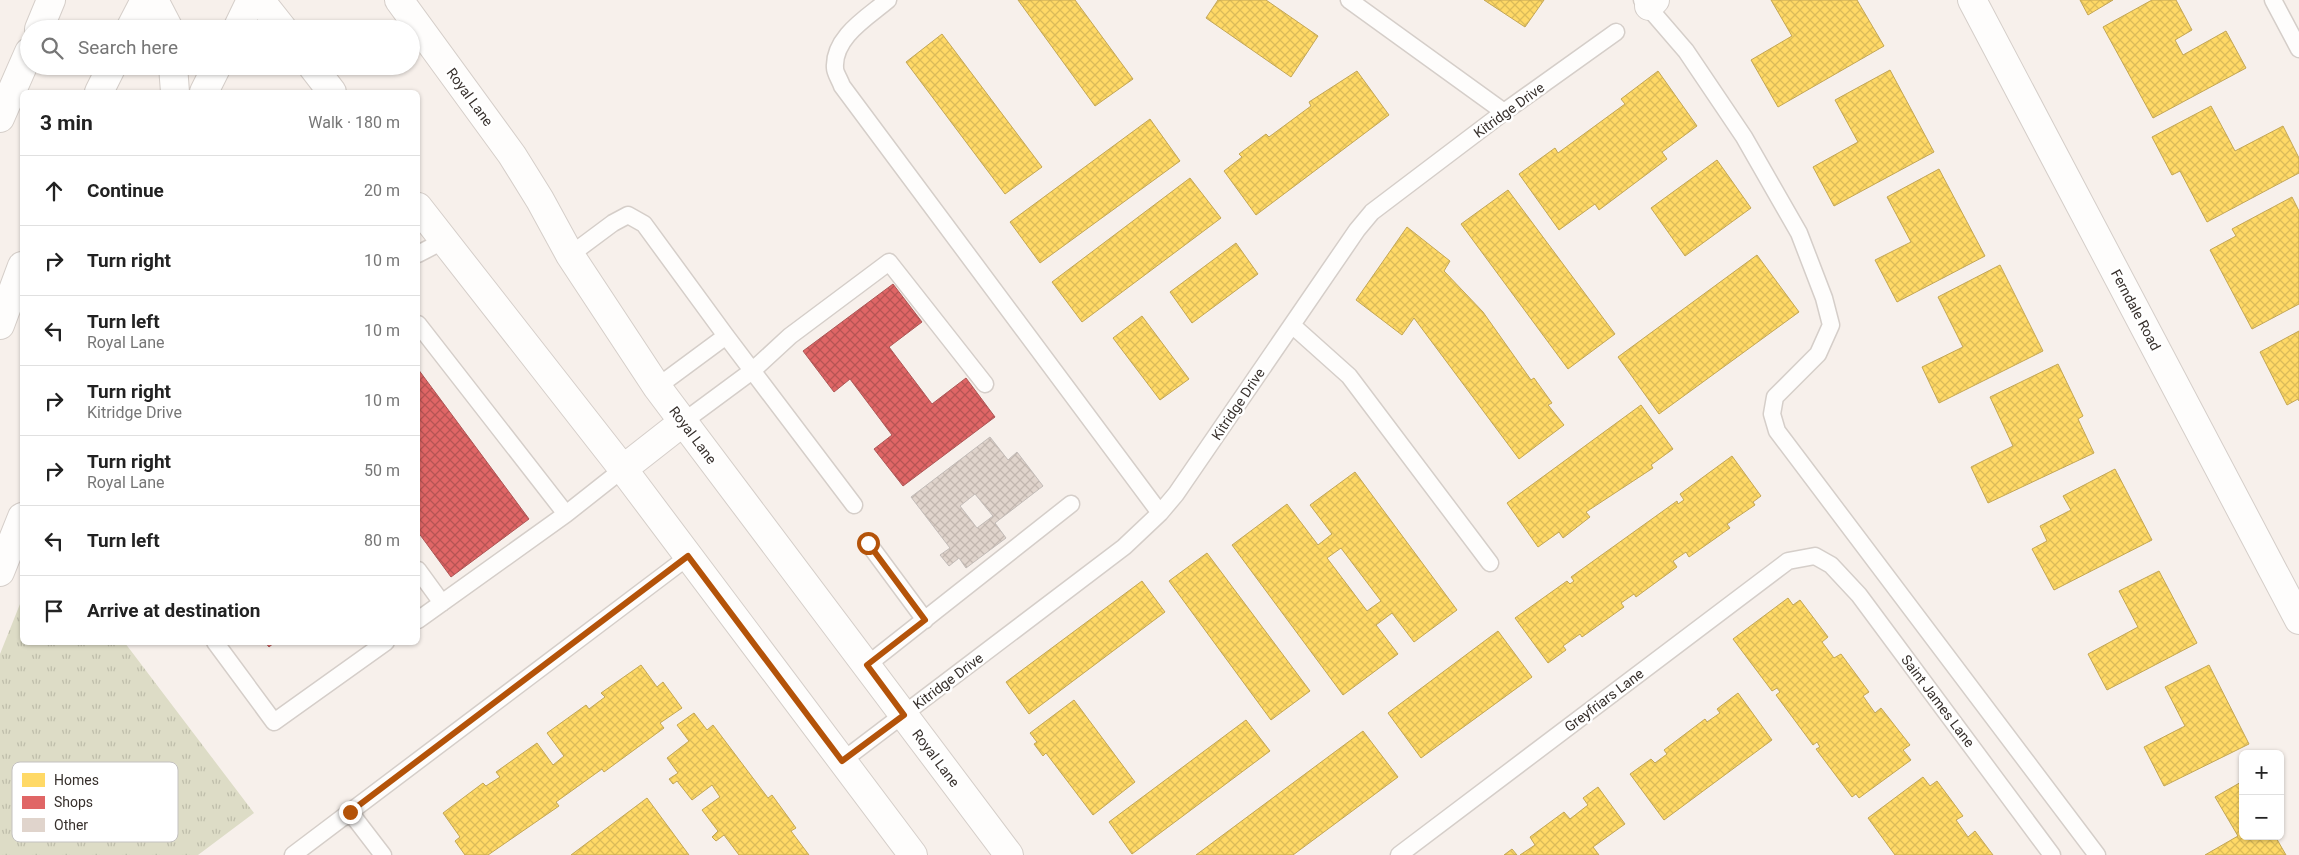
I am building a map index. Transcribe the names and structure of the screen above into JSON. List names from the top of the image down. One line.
{"streets":{"main road":["Royal Lane","Ferndale Road"],"lane":["Kitridge Drive","Greyfriars Lane","Saint James Lane"]},"crossings":[["Royal Lane","Kitridge Drive"],["Greyfriars Lane","Saint James Lane"]],"legend":["Homes","Shops","Other"],"page":{"search":"Search here","heading":["3 min","Walk · 180 m"],"list":[["Continue","20 m"],["Turn right","10 m"],["Turn left","Royal Lane","10 m"],["Turn right","Kitridge Drive","10 m"],["Turn right","Royal Lane","50 m"],["Turn left","80 m"],"Arrive at destination"],"map_buttons":["+","−"]}}
